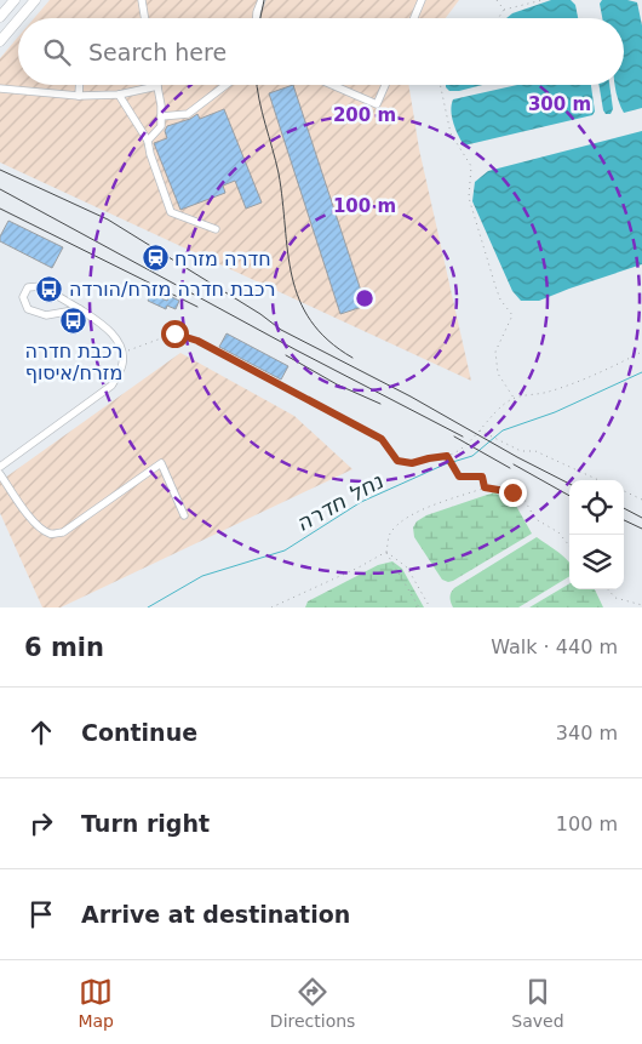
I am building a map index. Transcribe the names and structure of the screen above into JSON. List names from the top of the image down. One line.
{"water":["נחל חדרה"],"places":{"station":["חדרה מזרח"],"bus stop":["רכבת חדרה מזרח/הורדה","רכבת חדרה מזרח/איסוף"]},"page":{"search":"Search here","heading":["6 min","Walk · 440 m"],"list":[["Continue","340 m"],["Turn right","100 m"],"Arrive at destination"],"nav":["Map","Directions","Saved"]},"rings":["300 m","200 m","100 m"]}
